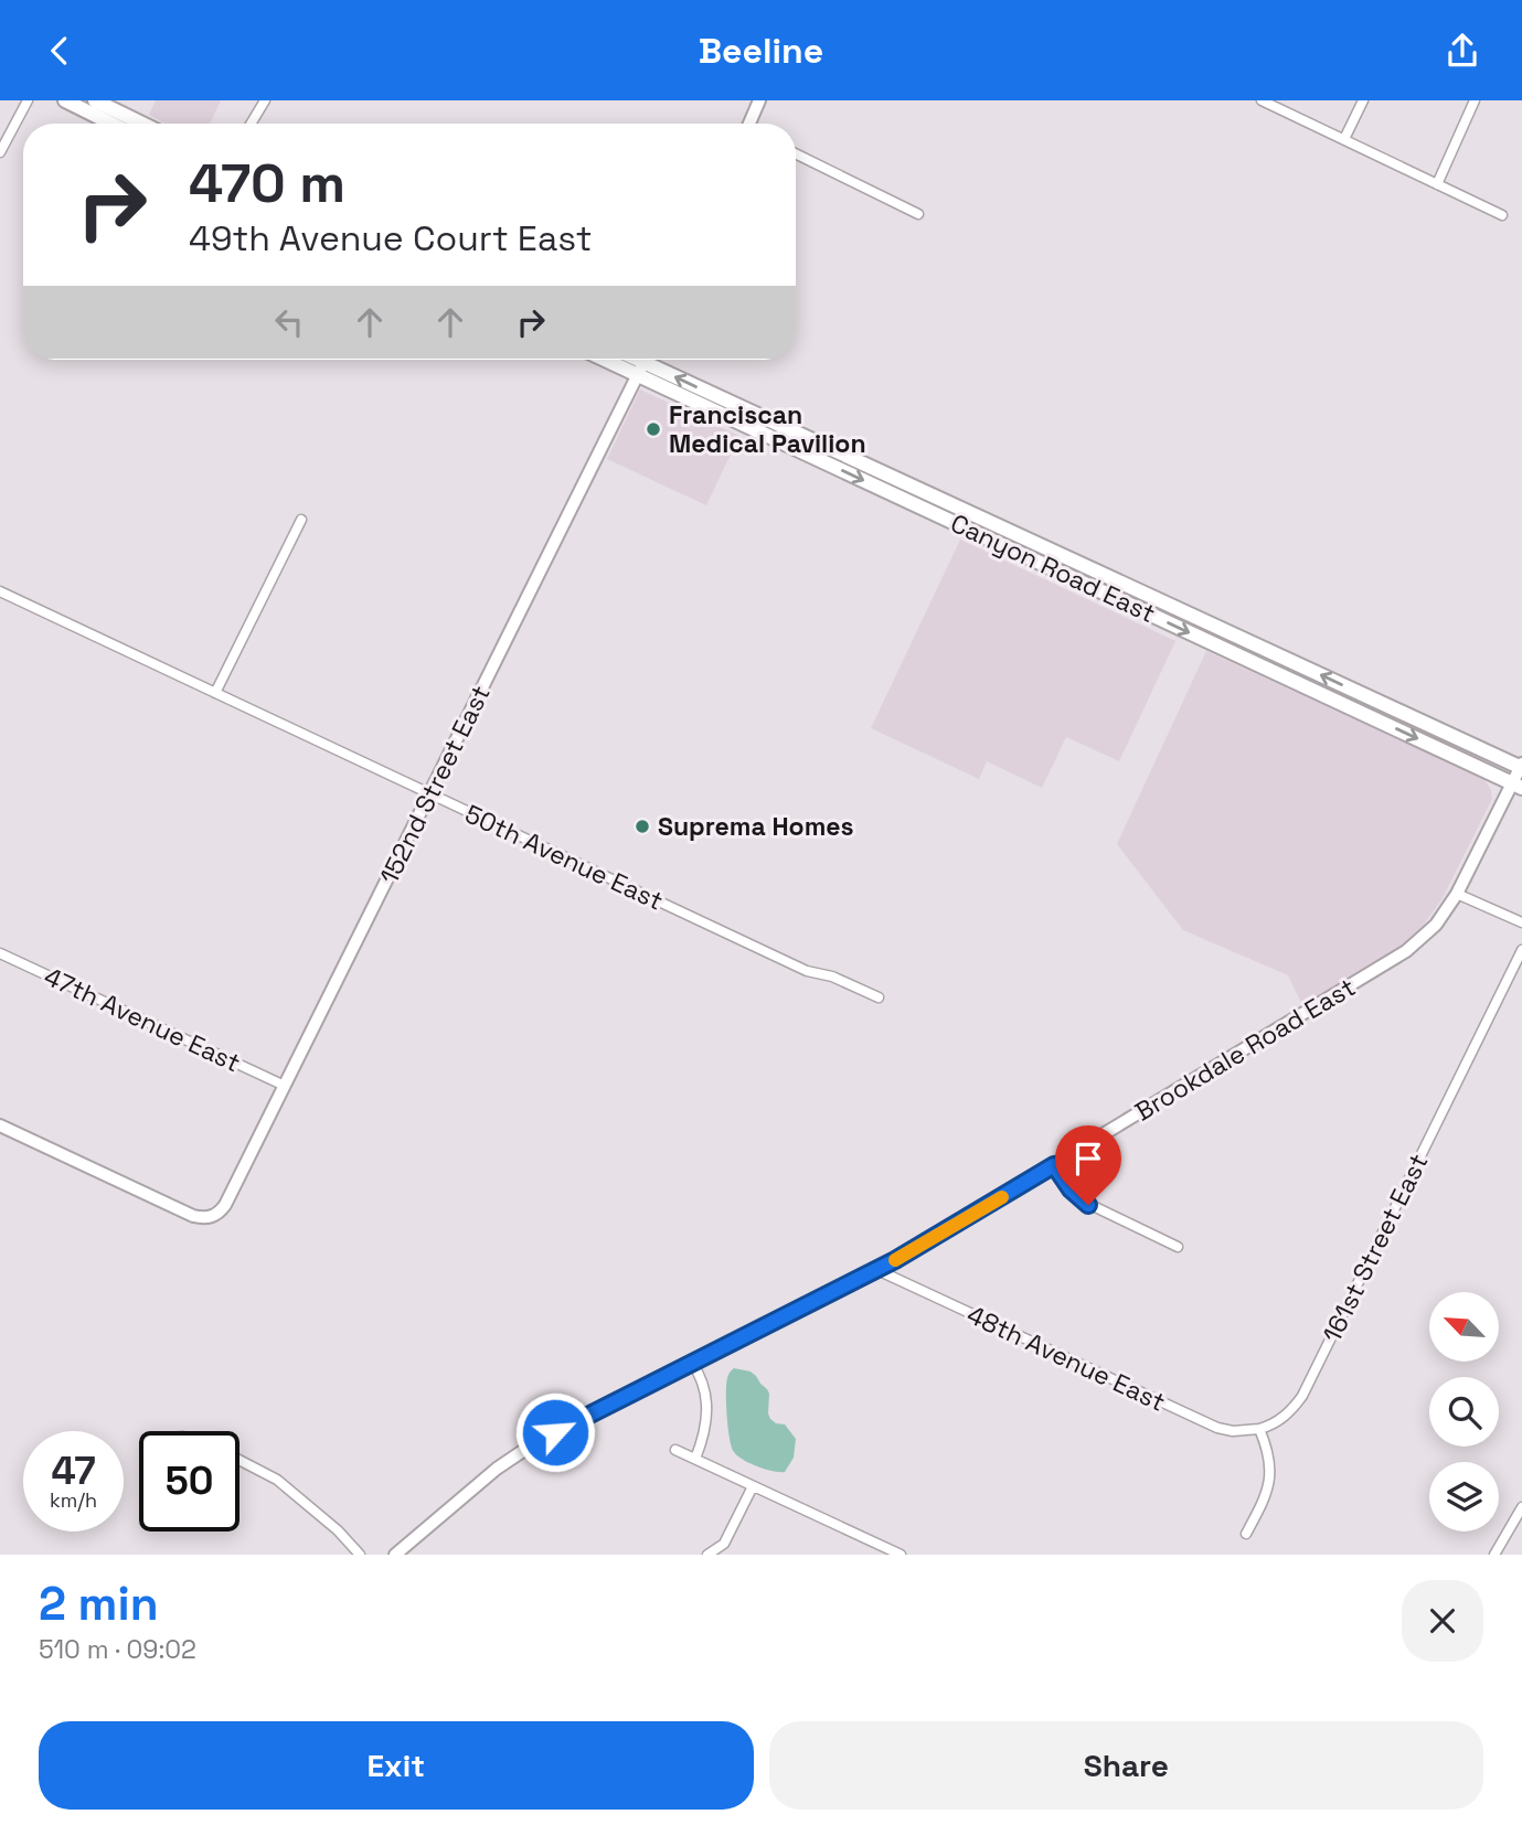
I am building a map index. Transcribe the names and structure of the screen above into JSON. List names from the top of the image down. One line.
{"streets":{"main road":["Canyon Road East","152nd Street East","Brookdale Road East"],"street":["50th Avenue East","47th Avenue East","161st Street East","48th Avenue East"]},"crossings":[["Canyon Road East","152nd Street East"],["Canyon Road East","Brookdale Road East"],["152nd Street East","50th Avenue East"],["152nd Street East","47th Avenue East"],["Brookdale Road East","48th Avenue East"],["161st Street East","48th Avenue East"]],"places":["Franciscan Medical Pavilion","Suprema Homes"],"north":"top left","page":{"header":"Beeline","turn":["470 m","49th Avenue Court East"],"speed":"47 km/h","limit":"50","heading":["2 min","510 m · 09:02"],"buttons":["Exit","Share"]}}
